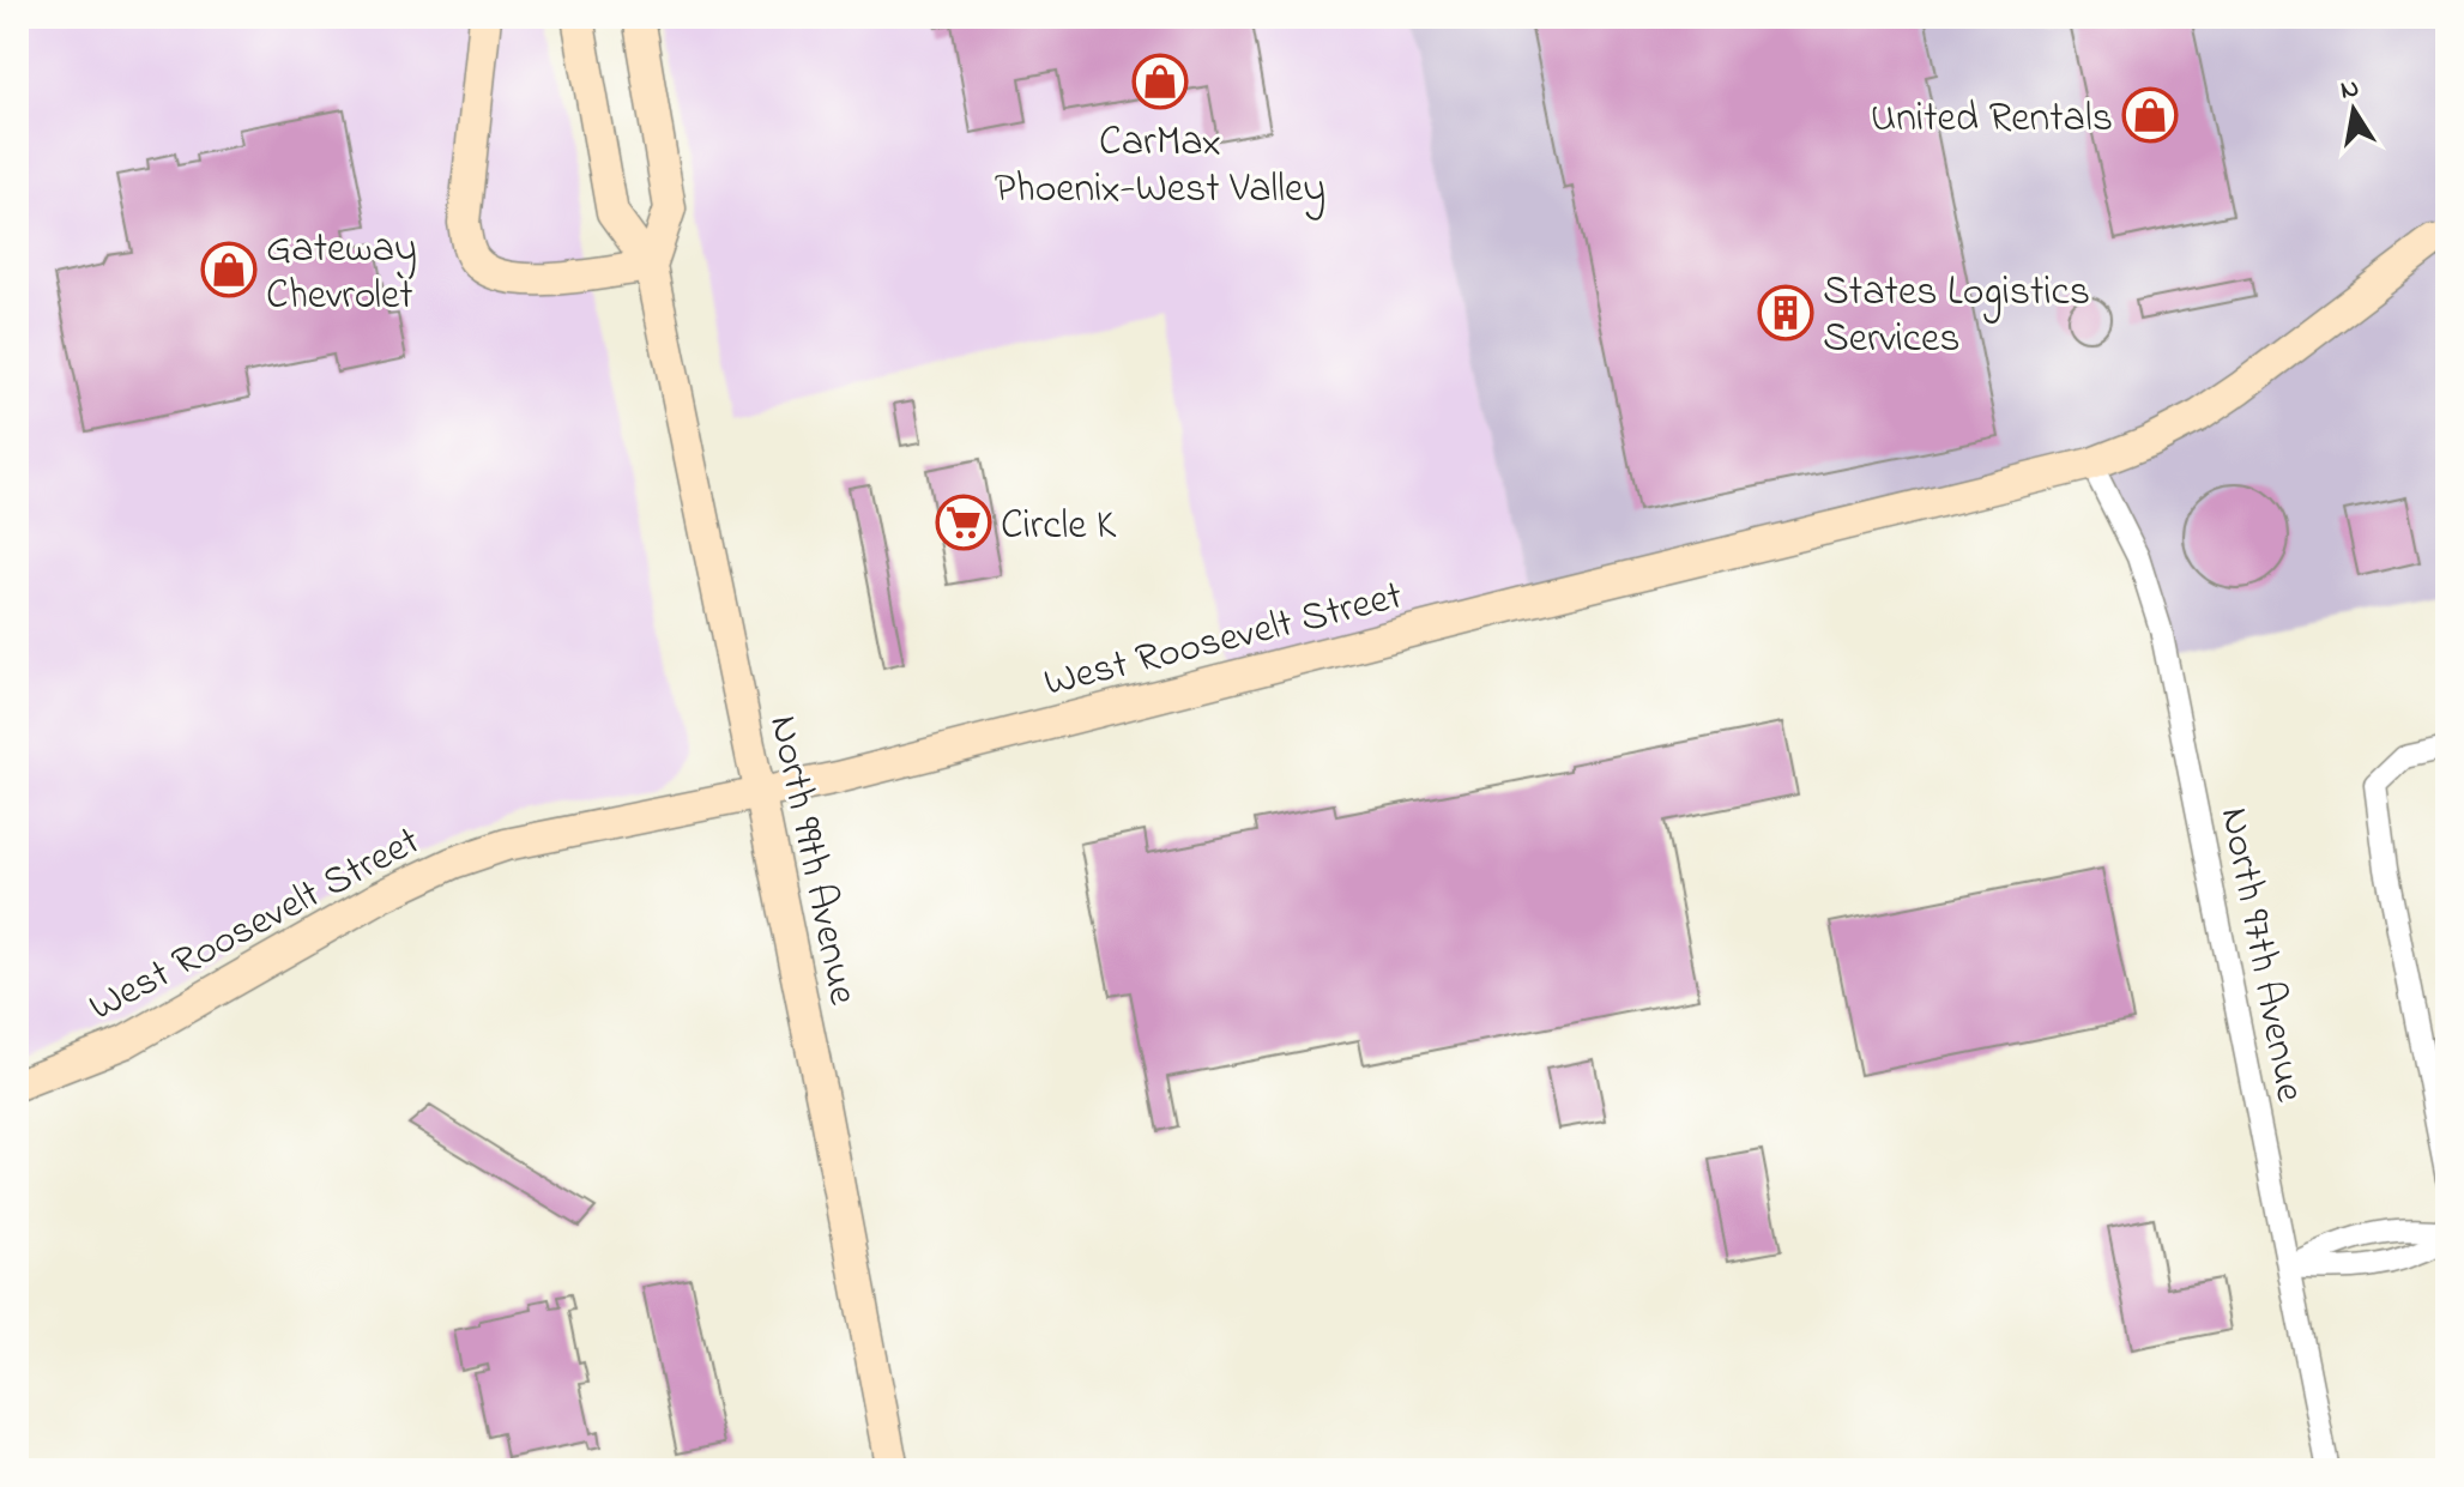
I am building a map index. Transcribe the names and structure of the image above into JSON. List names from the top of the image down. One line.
{"streets":{"street":["West Roosevelt Street","North 99th Avenue","North 97th Avenue"]},"crossings":[["West Roosevelt Street","North 99th Avenue"],["West Roosevelt Street","North 97th Avenue"]],"places":{"shop":["CarMax Phoenix-West Valley","United Rentals","Gateway Chevrolet"],"building":["States Logistics Services"],"supermarket":["Circle K"]},"north":"top"}
